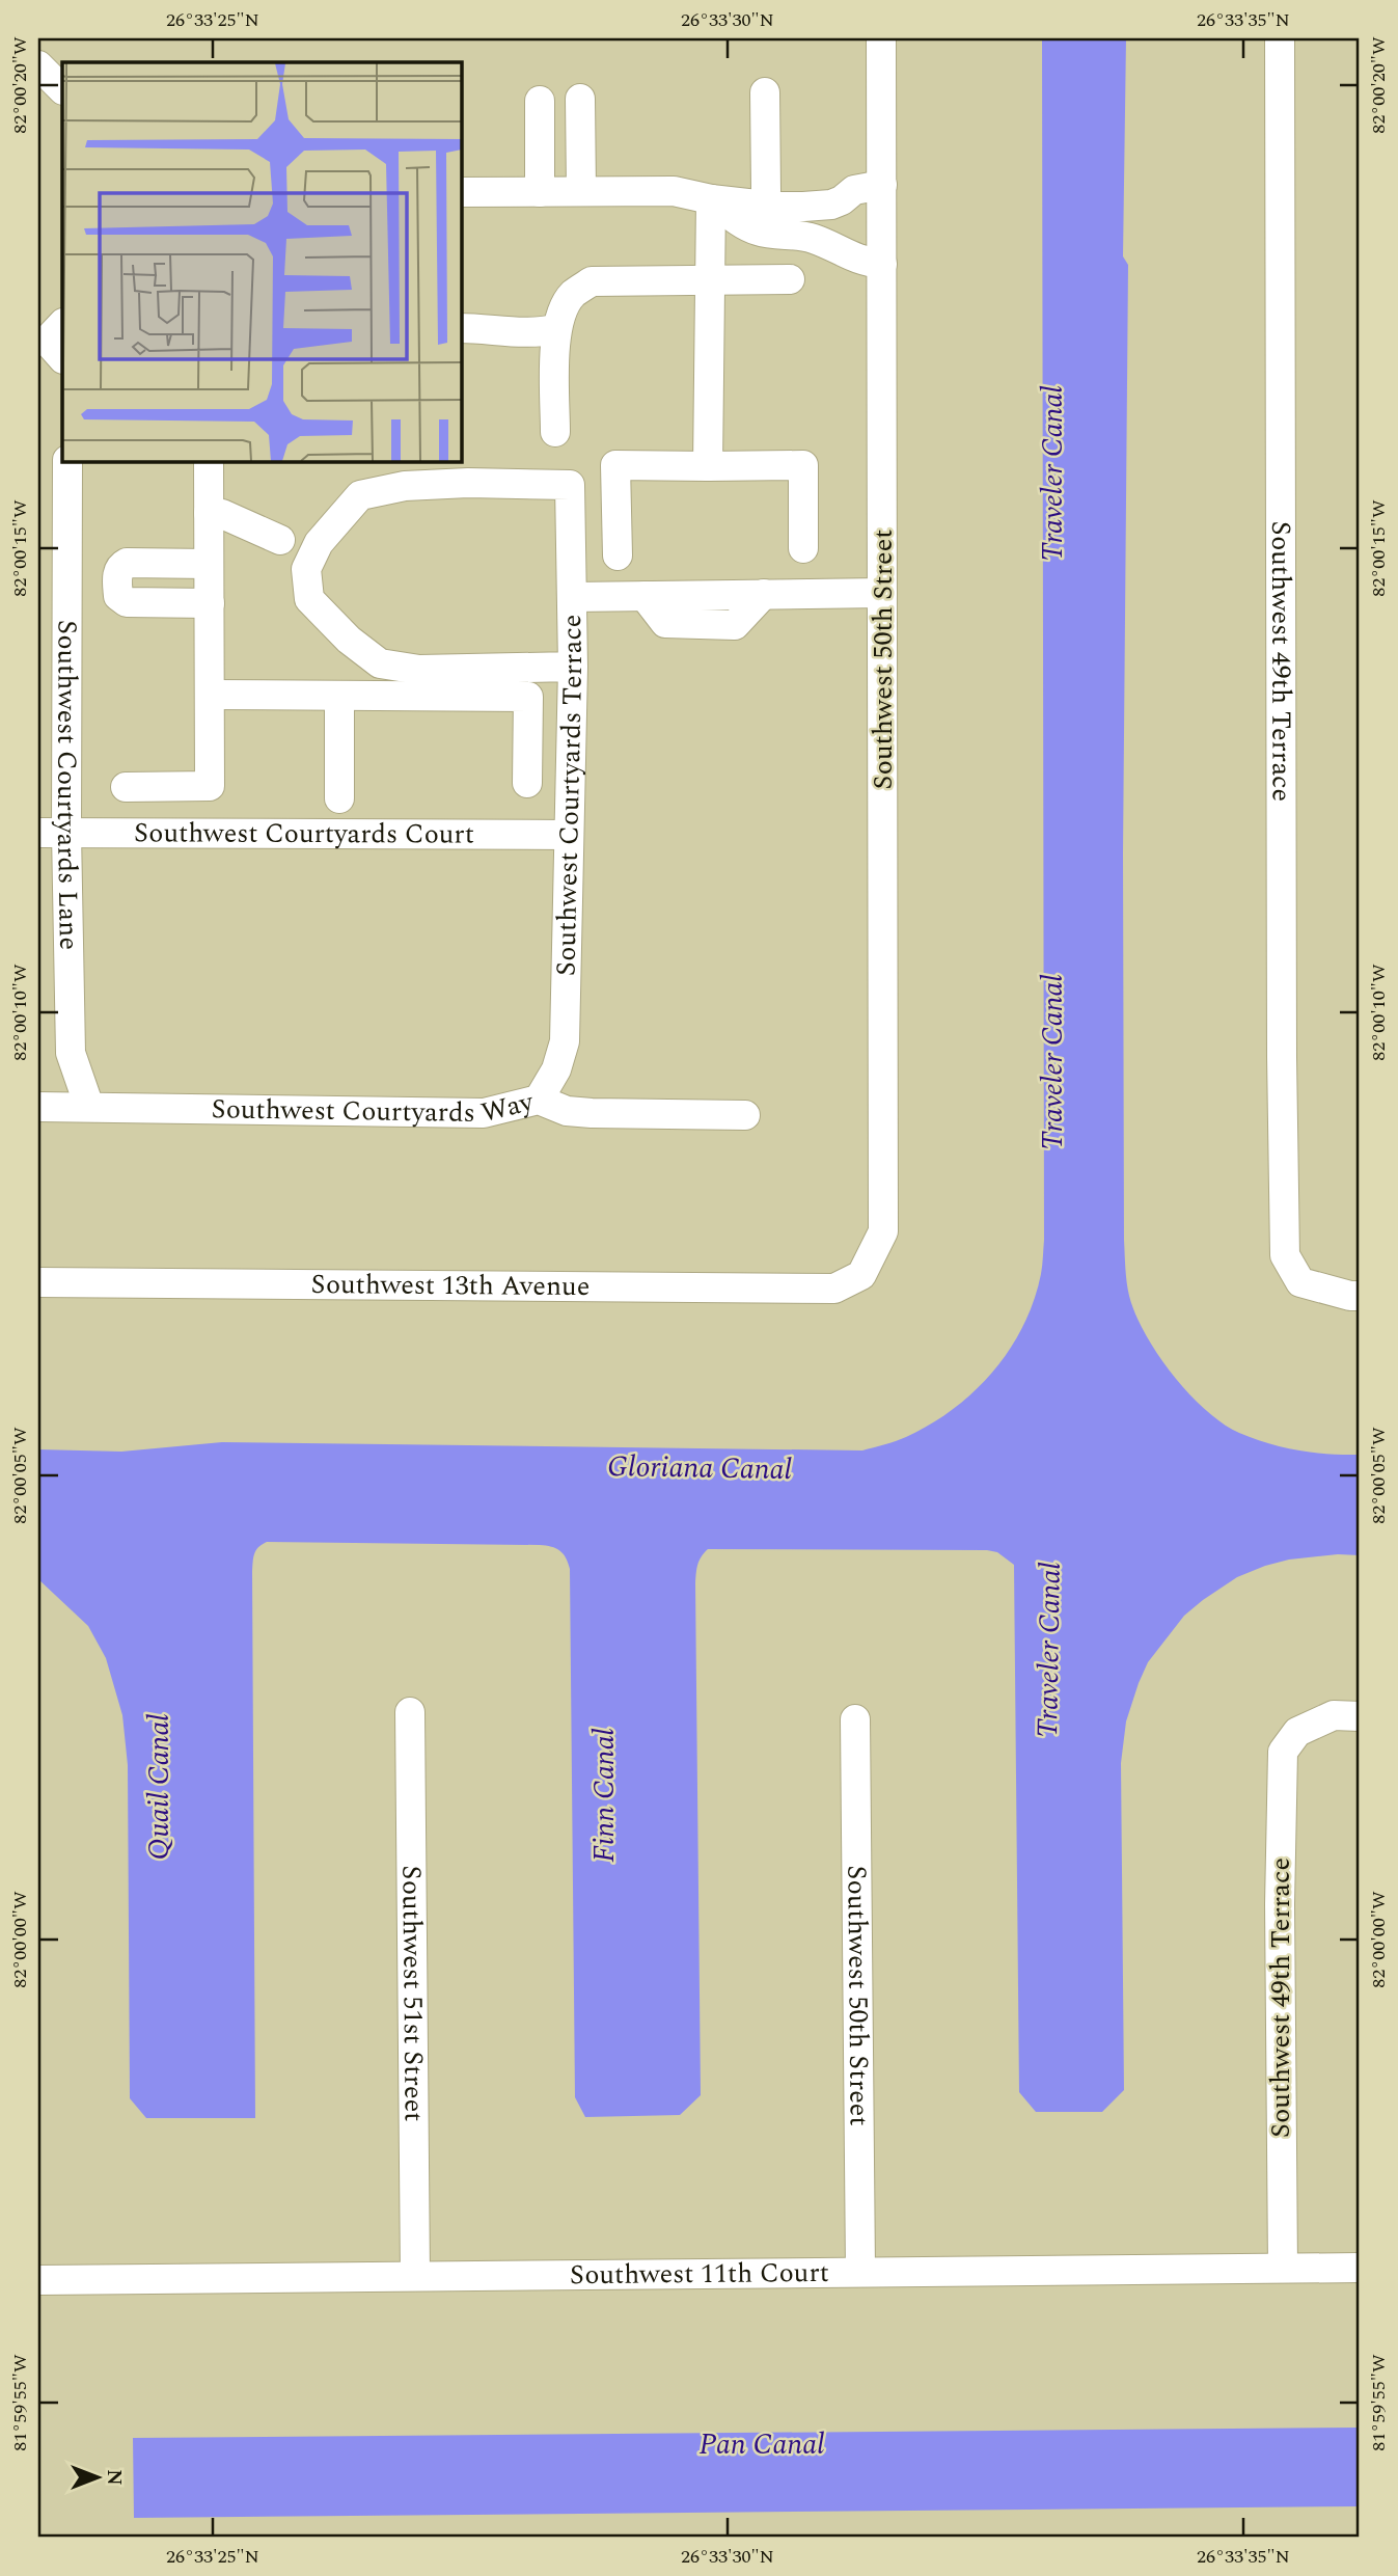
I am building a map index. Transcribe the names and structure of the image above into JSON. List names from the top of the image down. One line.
{"streets":{"street":["Southwest 50th Street","Southwest 49th Terrace","Southwest Courtyards Lane","Southwest Courtyards Terrace","Southwest Courtyards Court","Southwest Courtyards Way","Southwest 13th Avenue","Southwest 51st Street","Southwest 11th Court"]},"crossings":[["Southwest 50th Street","Southwest 13th Avenue"],["Southwest 50th Street","Southwest 11th Court"],["Southwest 49th Terrace","Southwest 11th Court"],["Southwest Courtyards Lane","Southwest Courtyards Court"],["Southwest Courtyards Lane","Southwest Courtyards Way"],["Southwest Courtyards Terrace","Southwest Courtyards Court"],["Southwest Courtyards Terrace","Southwest Courtyards Way"],["Southwest 51st Street","Southwest 11th Court"]],"water":["Traveler Canal","Gloriana Canal","Quail Canal","Finn Canal","Pan Canal"],"north":"right","coordinates":["26°33'25\"N","26°33'30\"N","26°33'35\"N","82°00'20\"W","82°00'15\"W","82°00'10\"W","82°00'05\"W","82°00'00\"W","81°59'55\"W"]}
